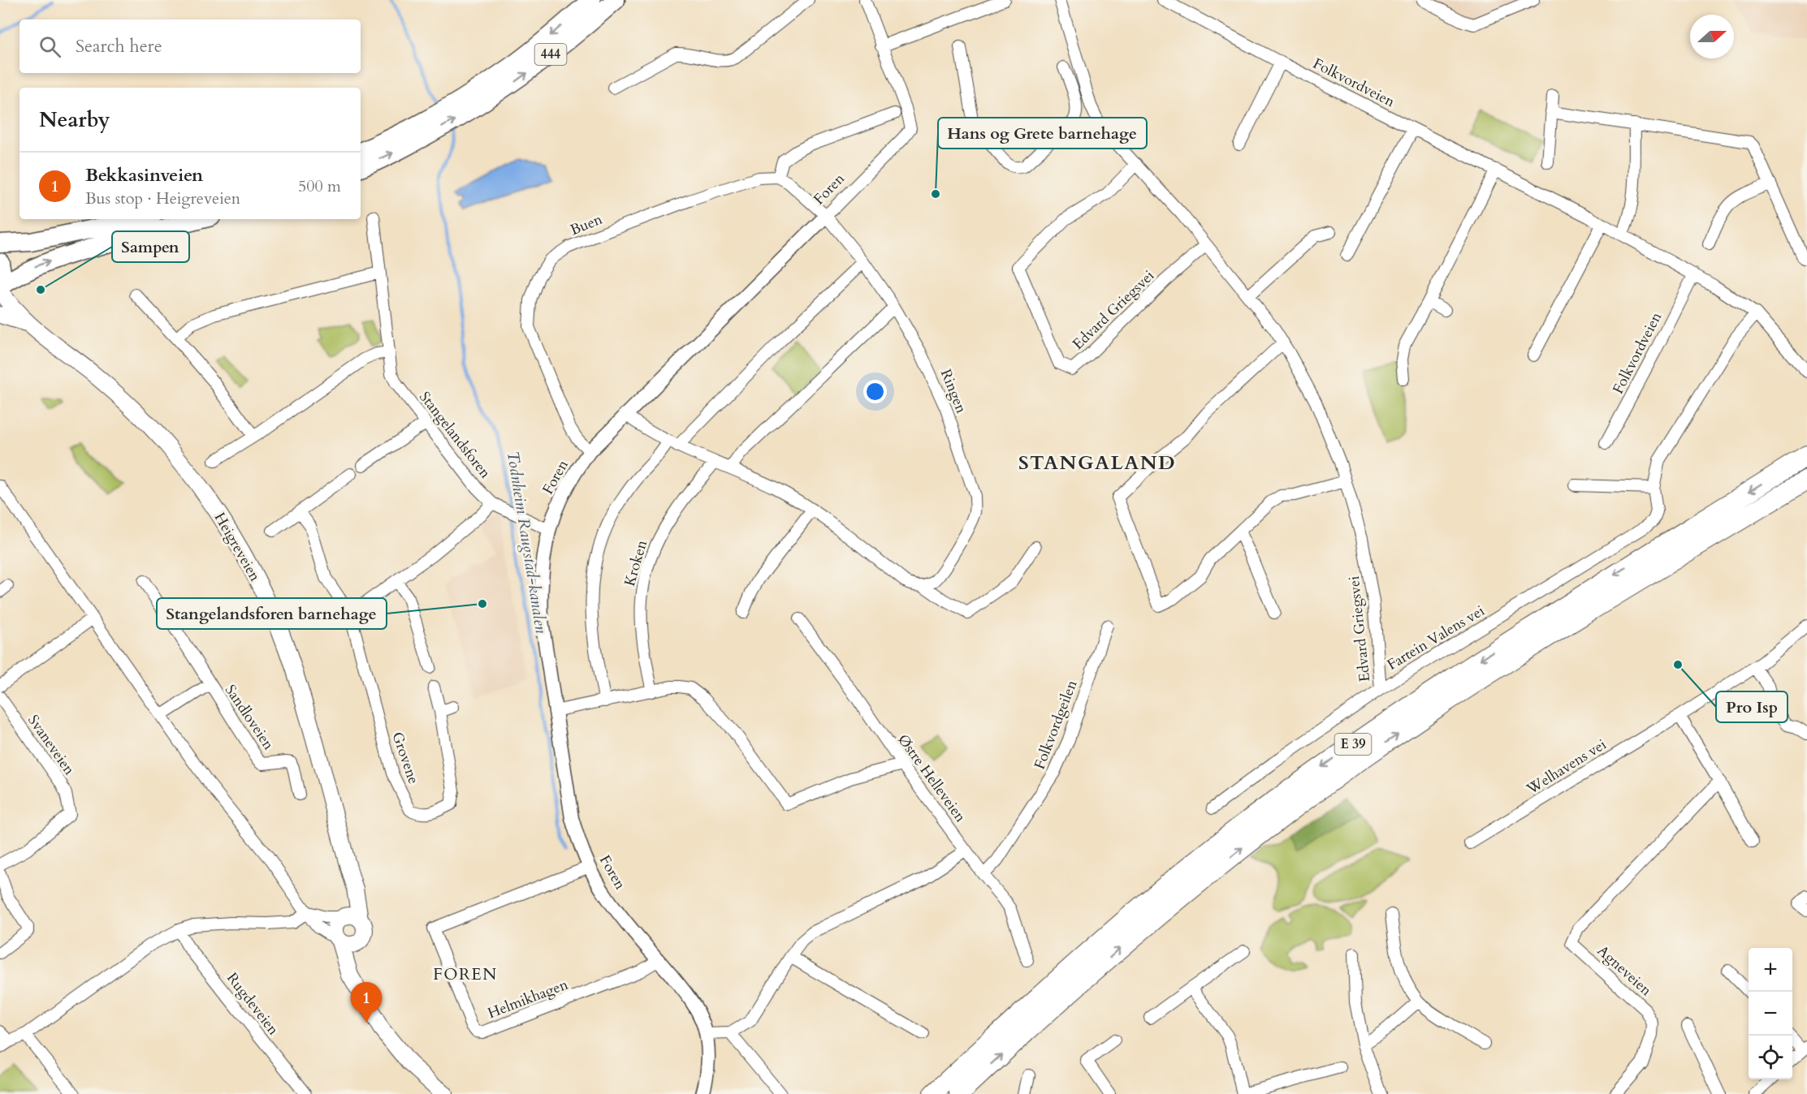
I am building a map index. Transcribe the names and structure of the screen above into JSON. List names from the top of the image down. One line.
{"streets":{"highway":["444","E 39"],"main road":["Heigreveien"],"street":["Folkvordveien","Foren","Buen","Edvard Griegsvei","Ringen","Stangelandsforen","Kroken","Fartein Valens vei","Sandloveien","Folkvordgeilen","Svaneveien","Grovene","Welhavens vei","Østre Helleveien","Agneveien","Helmikhagen","Rugdeveien"]},"crossings":[["Folkvordveien","Fartein Valens vei"],["Foren","Buen"],["Foren","Ringen"],["Foren","Stangelandsforen"],["Foren","Helmikhagen"],["Edvard Griegsvei","Fartein Valens vei"],["Folkvordgeilen","Østre Helleveien"]],"districts":["STANGALAND","FOREN"],"water":["Todnheim Raugstad-kanalen"],"places":["Hans og Grete barnehage","Sampen","Stangelandsforen barnehage","Pro Isp"],"north":"right","page":{"search":"Search here","heading":"Nearby","list":[{"mark":"1","name":"Bekkasinveien","note":"Bus stop · Heigreveien","value":"500 m"}],"map_buttons":["+","−"],"pins":"1"}}
